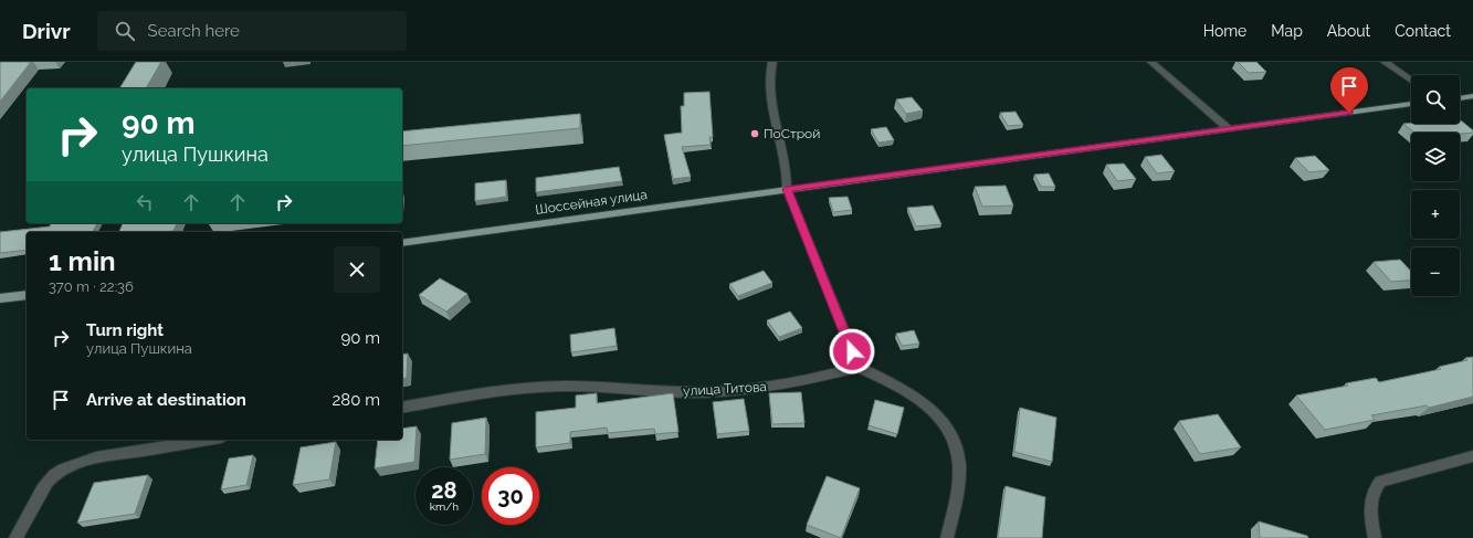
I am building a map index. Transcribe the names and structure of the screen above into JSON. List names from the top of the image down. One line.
{"streets":{"main road":["Шоссейная улица"],"street":["улица Титова"]},"places":["ПоСтрой"],"page":{"header":"Drivr","search":"Search here","nav":["Home","Map","About","Contact"],"map_buttons":["+","−"],"turn":["90 m","улица Пушкина"],"heading":["1 min","370 m · 22:36"],"list":[{"name":"Turn right","note":"улица Пушкина","value":"90 m"},{"name":"Arrive at destination","value":"280 m"}],"speed":"28 km/h","limit":"30"}}
